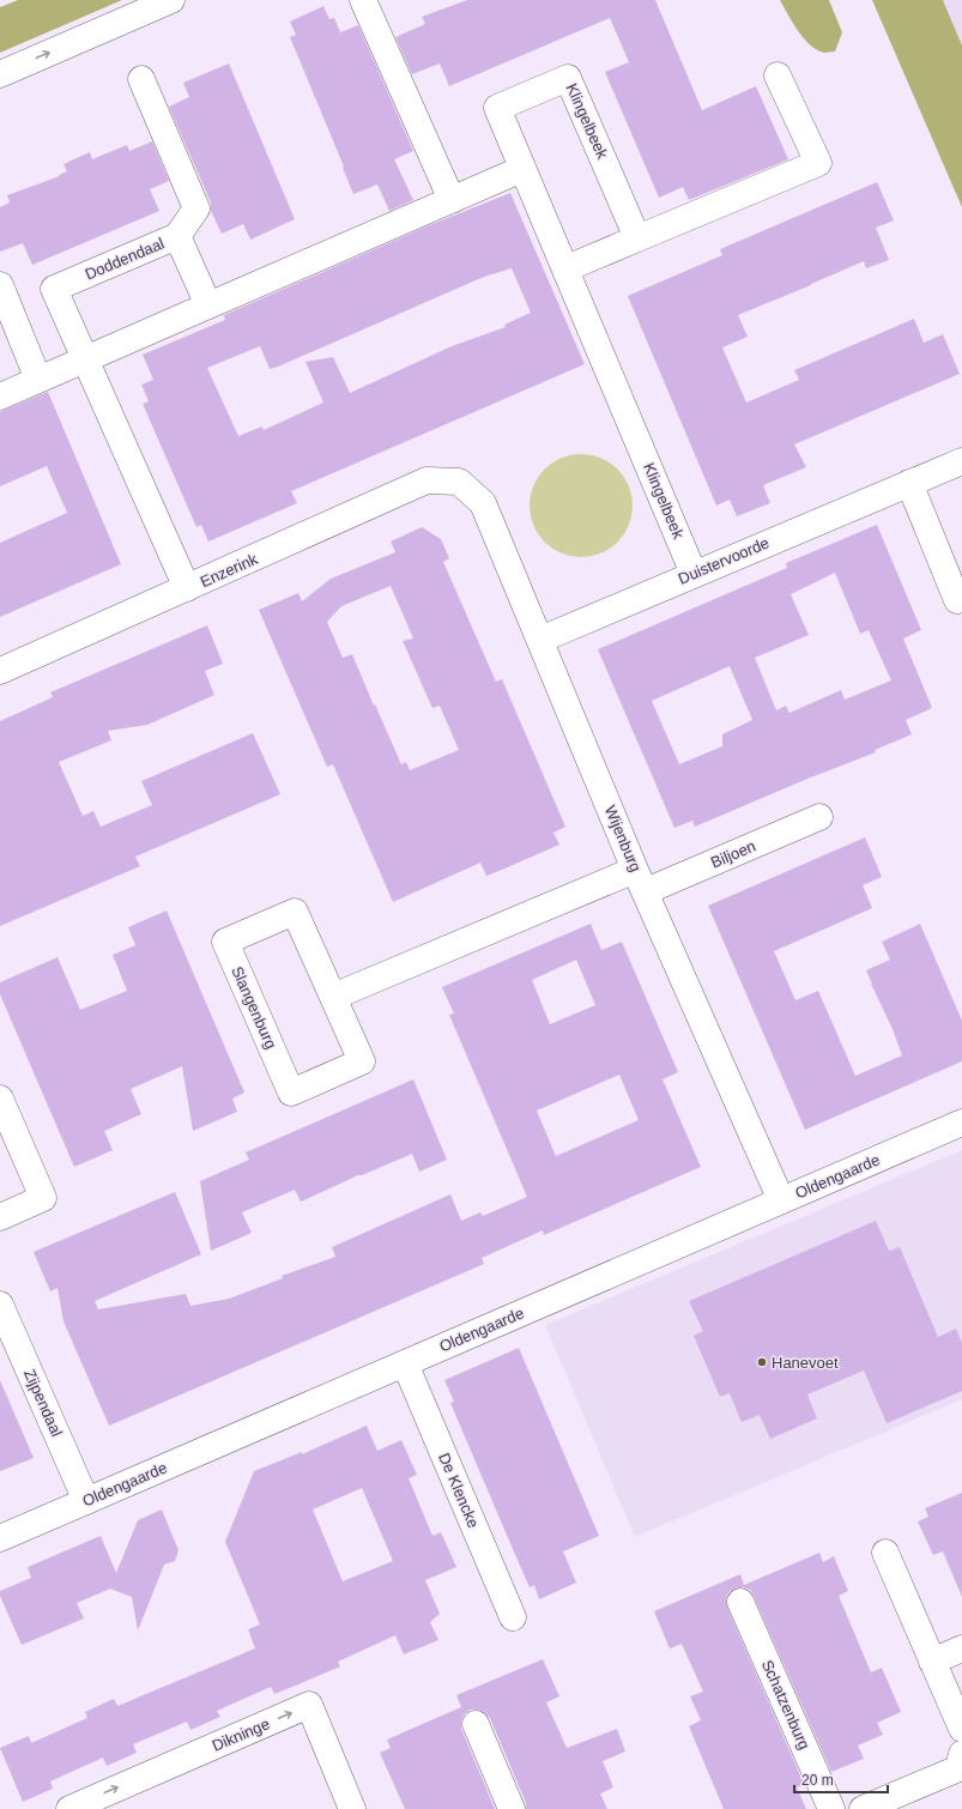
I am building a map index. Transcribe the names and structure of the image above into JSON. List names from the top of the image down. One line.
{"streets":{"street":["Klingelbeek","Doddendaal","Duistervoorde","Enzerink","Wijenburg","Biljoen","Slangenburg","Oldengaarde","Zijpendaal","De Klencke","Schatzenburg","Dikninge"]},"crossings":[["Klingelbeek","Duistervoorde"],["Doddendaal","Enzerink"],["Duistervoorde","Wijenburg"],["Enzerink","Wijenburg"],["Wijenburg","Biljoen"],["Wijenburg","Oldengaarde"],["Oldengaarde","Zijpendaal"],["Oldengaarde","De Klencke"]],"places":["Hanevoet"],"scale_bar":"20 m"}
